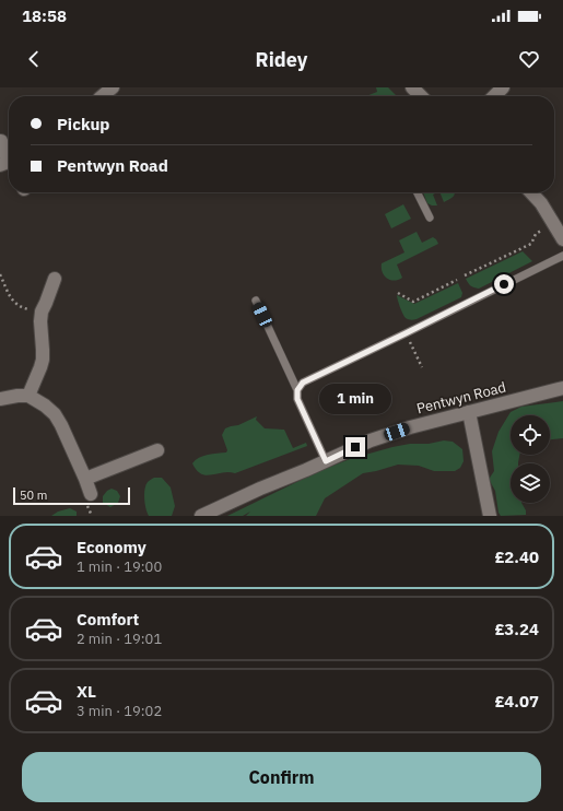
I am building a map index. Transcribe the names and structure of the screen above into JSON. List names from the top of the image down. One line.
{"streets":{"street":["Pentwyn Road"]},"scale_bar":"50 m","page":{"status":"18:58","header":"Ridey","banner":["Pickup","Pentwyn Road"],"bubble":"1 min","scale":"50 m","list":[{"name":"Economy","note":"1 min · 19:00","value":"£2.40"},{"name":"Comfort","note":"2 min · 19:01","value":"£3.24"},{"name":"XL","note":"3 min · 19:02","value":"£4.07"}],"buttons":"Confirm"}}
